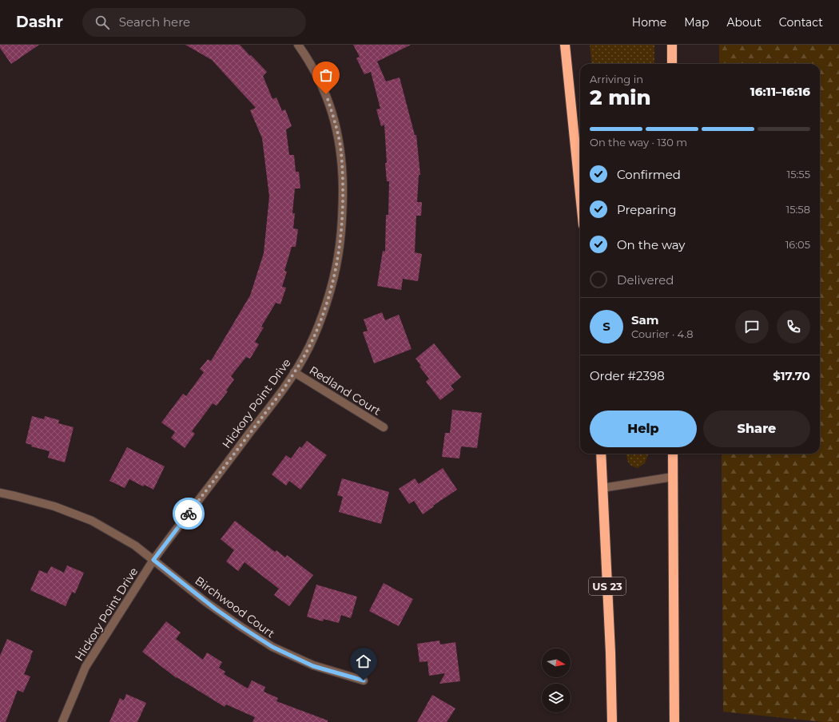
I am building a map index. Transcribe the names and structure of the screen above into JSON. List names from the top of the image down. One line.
{"streets":{"highway":["US 23"],"street":["Redland Court","Hickory Point Drive","Birchwood Court"]},"crossings":[["Redland Court","Hickory Point Drive"],["Hickory Point Drive","Birchwood Court"]],"north":"right","page":{"header":"Dashr","search":"Search here","nav":["Home","Map","About","Contact"],"heading":["2 min","Arriving in","16:11–16:16"],"panel":["Sam","Courier · 4.8","Order #2398","$17.70"],"bar":"On the way · 130 m","list":[["Confirmed","15:55"],["Preparing","15:58"],["On the way","16:05"],"Delivered"],"round":"S","buttons":["Help","Share"]}}
